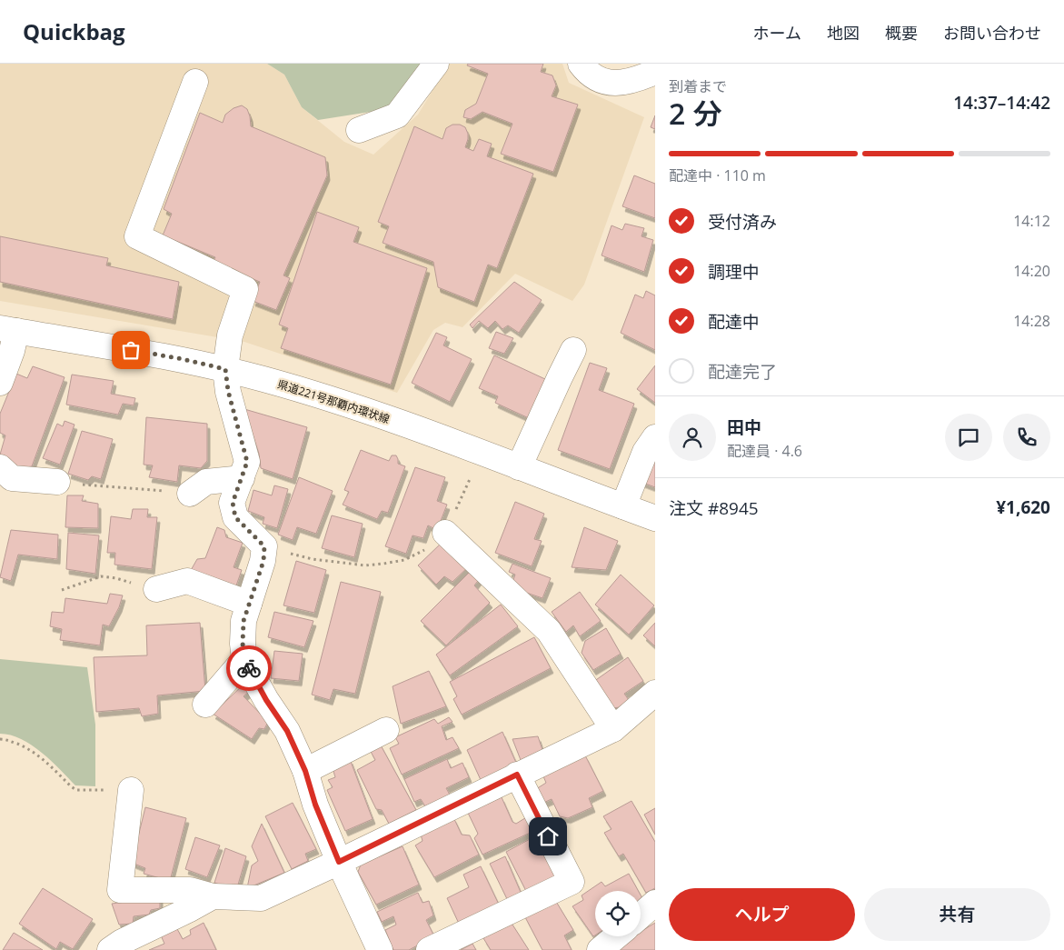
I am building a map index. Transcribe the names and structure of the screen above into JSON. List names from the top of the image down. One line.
{"streets":{"street":["県道221号那覇内環状線"]},"page":{"header":"Quickbag","nav":["ホーム","地図","概要","お問い合わせ"],"heading":["2 分","到着まで","14:37–14:42"],"panel":["田中","配達員 · 4.6","注文 #8945","¥1,620"],"bar":"配達中 · 110 m","list":[["受付済み","14:12"],["調理中","14:20"],["配達中","14:28"],"配達完了"],"buttons":["ヘルプ","共有"]}}
